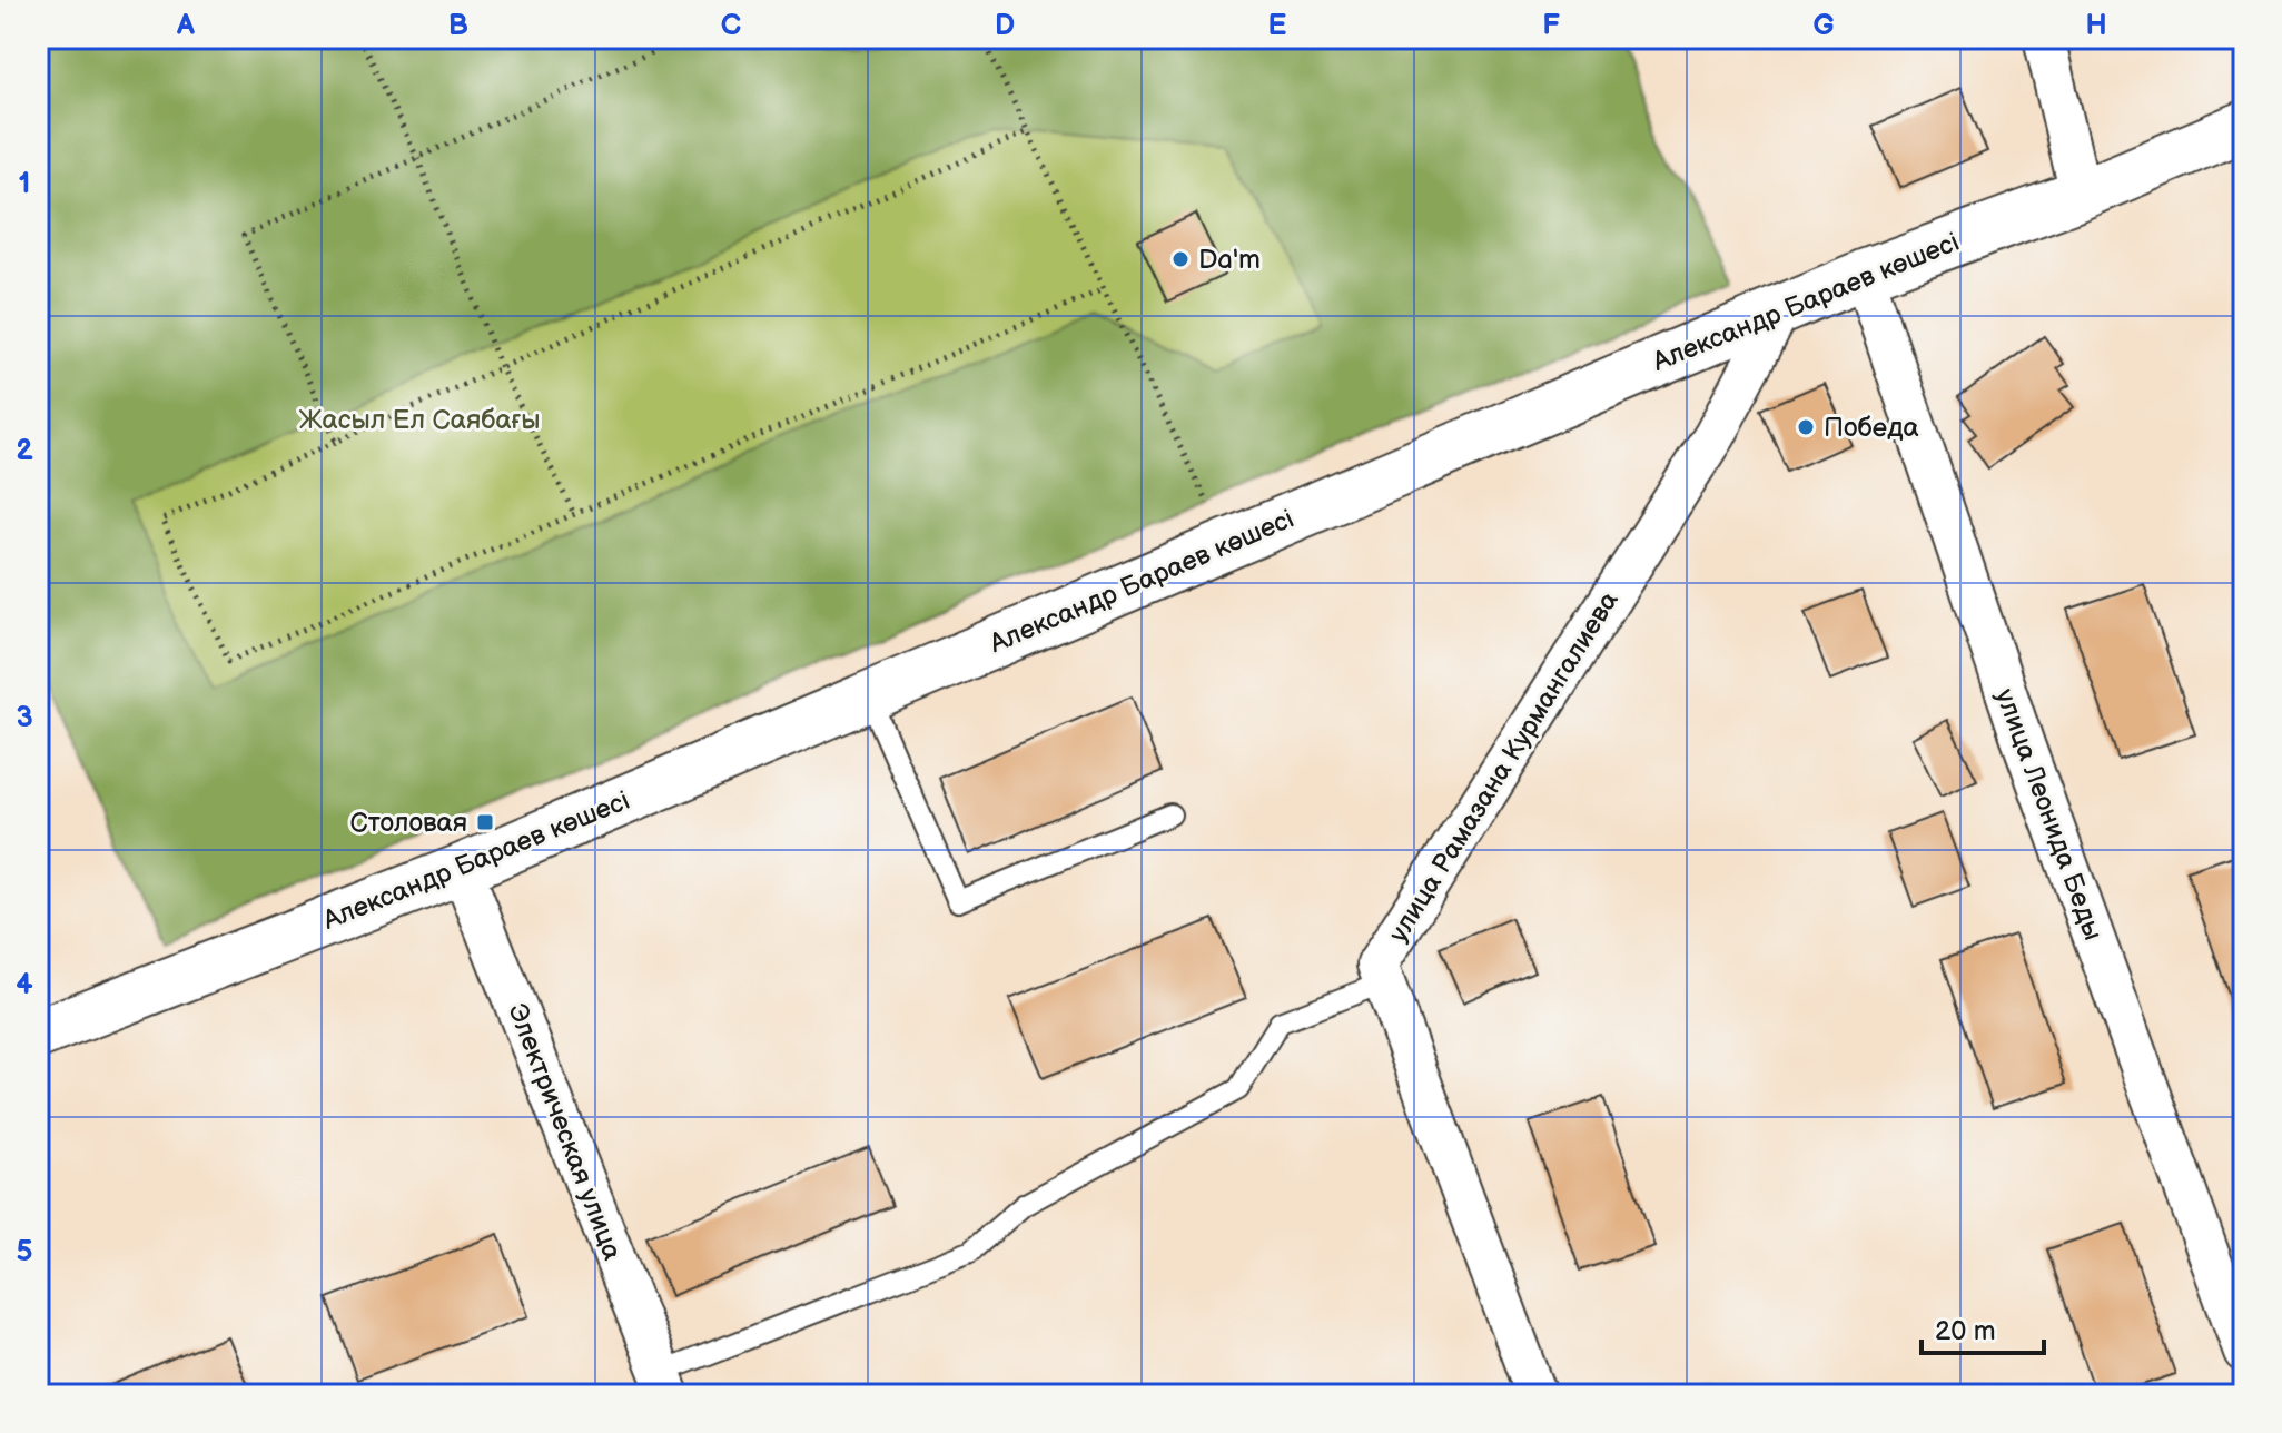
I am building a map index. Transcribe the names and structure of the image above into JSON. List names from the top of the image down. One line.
{"streets":{"street":["Александр Бараев көшесі","улица Рамазана Курмангалиева","улица Леонида Беды","Электрическая улица"]},"crossings":[["Александр Бараев көшесі","улица Рамазана Курмангалиева"],["Александр Бараев көшесі","улица Леонида Беды"],["Александр Бараев көшесі","Электрическая улица"]],"parks":["Жасыл Ел Саябағы"],"places":{"other":["Da'm","Победа"],"transit":["Столовая"]},"scale_bar":"20 m","grid":{"columns":["A","B","C","D","E","F","G","H"],"rows":["1","2","3","4","5"]}}
